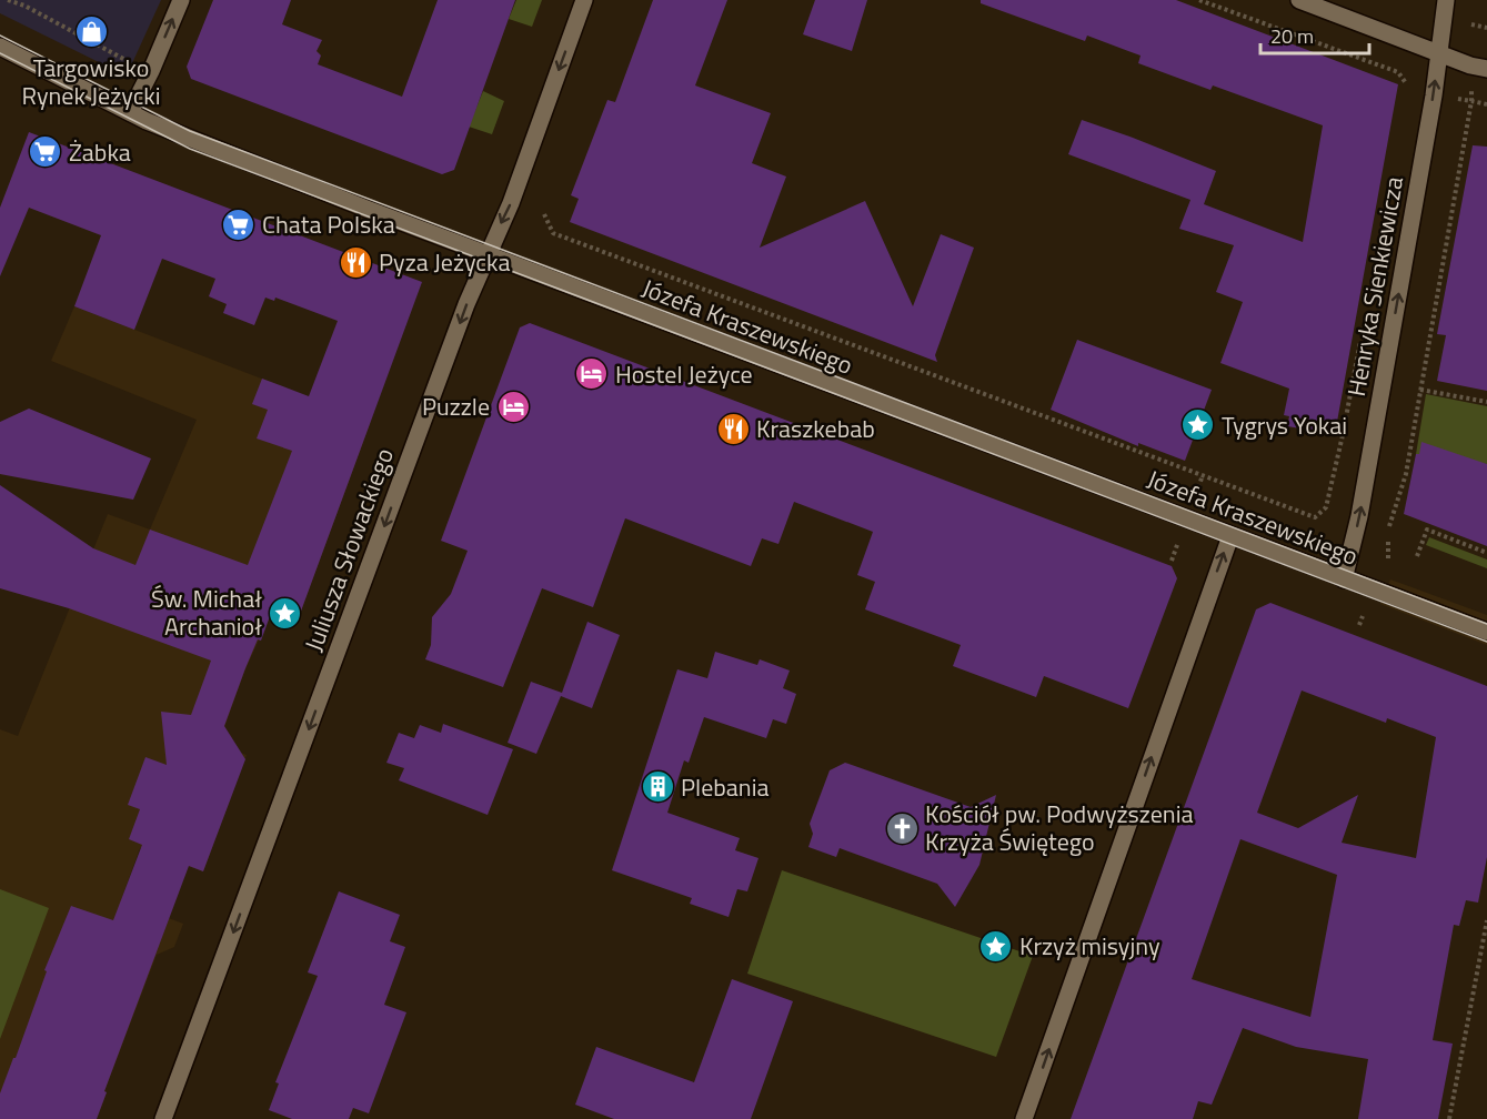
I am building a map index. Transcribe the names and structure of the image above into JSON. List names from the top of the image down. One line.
{"streets":{"street":["Henryka Sienkiewicza","Józefa Kraszewskiego","Juliusza Słowackiego"]},"crossings":[["Henryka Sienkiewicza","Józefa Kraszewskiego"],["Józefa Kraszewskiego","Juliusza Słowackiego"]],"one_way":["Henryka Sienkiewicza","Juliusza Słowackiego"],"places":{"shop":["Targowisko Rynek Jeżycki"],"supermarket":["Żabka","Chata Polska"],"restaurant":["Pyza Jeżycka","Kraszkebab"],"hotel":["Hostel Jeżyce","Puzzle"],"place":["Tygrys Yokai","Św. Michał Archanioł","Krzyż misyjny"],"building":["Plebania"],"church":["Kościół pw. Podwyższenia Krzyża Świętego"]},"scale_bar":"20 m"}
